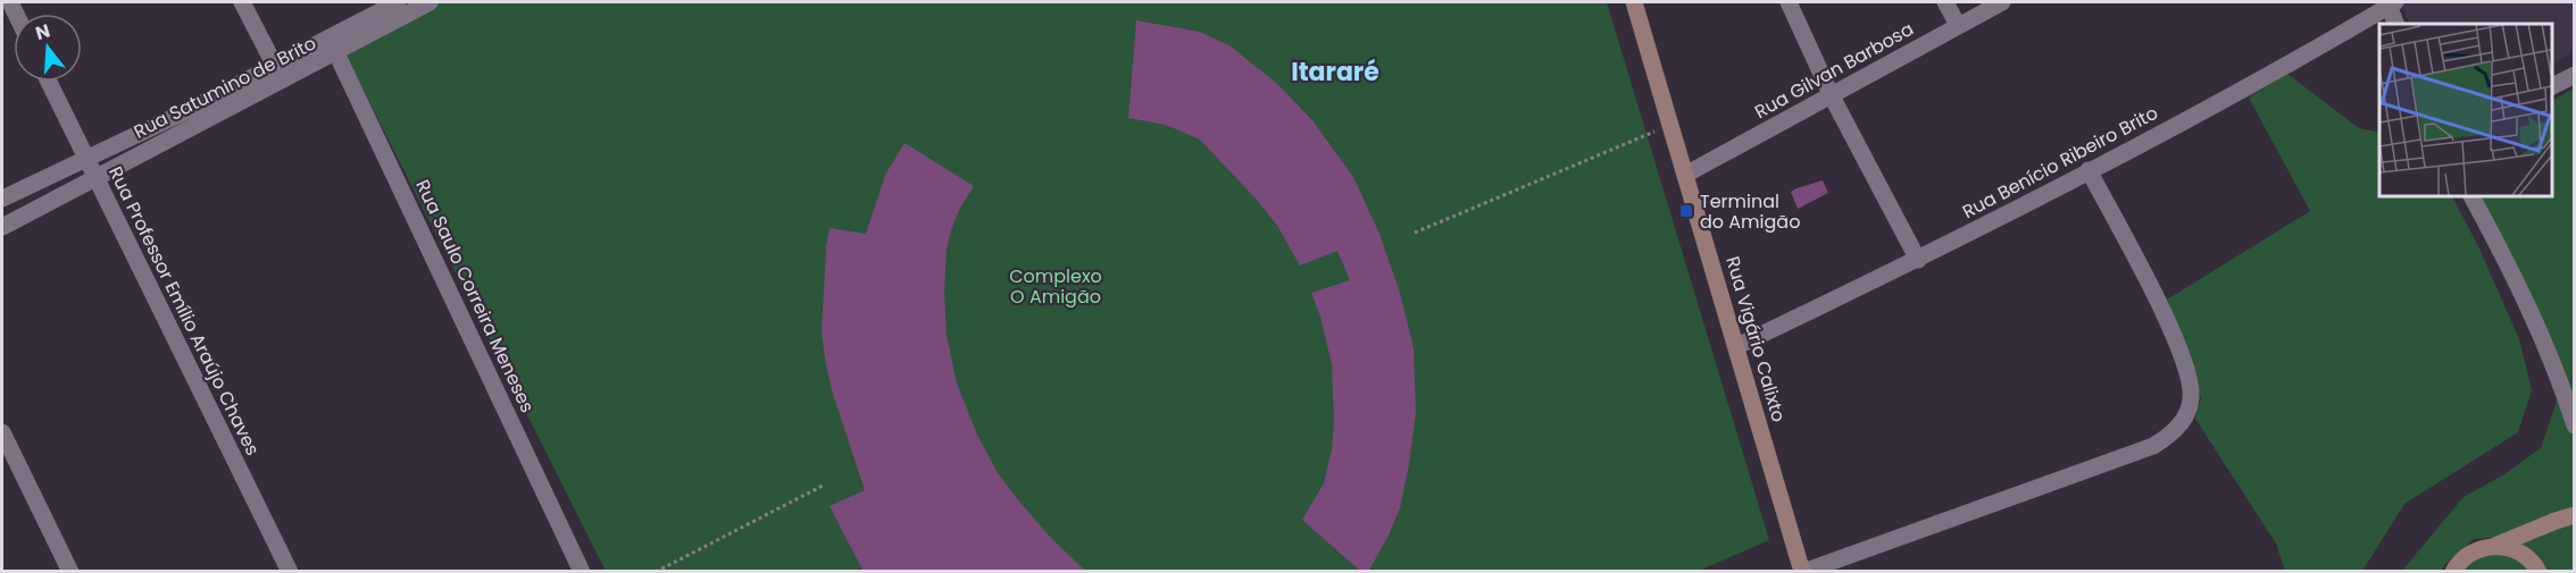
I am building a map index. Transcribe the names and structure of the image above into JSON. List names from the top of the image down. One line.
{"streets":{"main road":["Rua Vigário Calixto"],"street":["Rua Gilvan Barbosa","Rua Satumino de Brito","Rua Benício Ribeiro Brito","Rua Saulo Correira Meneses","Rua Professor Emílio Araújo Chaves"]},"crossings":[["Rua Gilvan Barbosa","Rua Vigário Calixto"],["Rua Satumino de Brito","Rua Saulo Correira Meneses"],["Rua Satumino de Brito","Rua Professor Emílio Araújo Chaves"],["Rua Benício Ribeiro Brito","Rua Vigário Calixto"]],"districts":["Itararé"],"parks":["Complexo O Amigão"],"places":{"transit":["Terminal do Amigão"]},"north":"top"}
